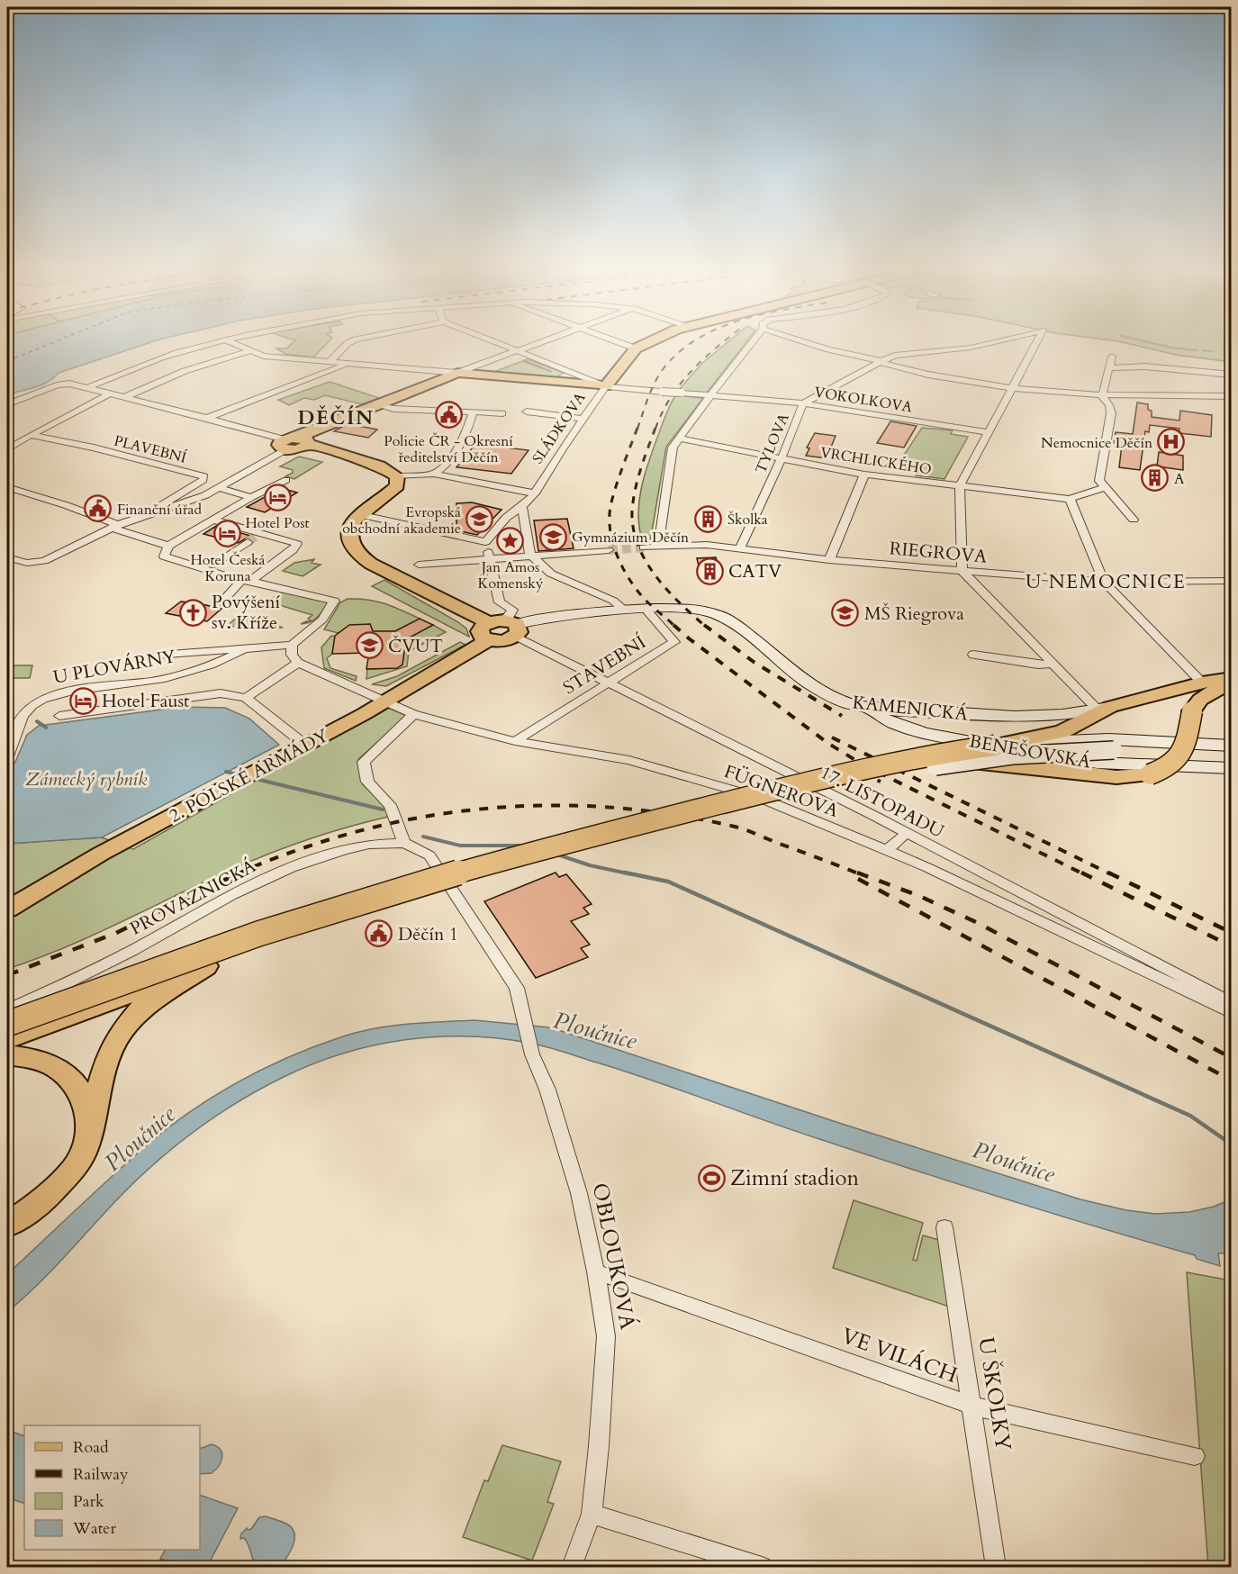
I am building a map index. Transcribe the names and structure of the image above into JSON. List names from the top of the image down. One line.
{"streets":{"main road":["SLÁDKOVA","KAMENICKÁ","2. POLSKÉ ARMÁDY"],"street":["VOKOLKOVA","TYLOVA","PLAVEBNÍ","VRCHLICKÉHO","RIEGROVA","STAVEBNÍ","U PLOVÁRNY","BENEŠOVSKÁ","FÜGNEROVA","17. LISTOPADU","PROVAZNICKÁ","OBLOUKOVÁ","VE VILÁCH","U ŠKOLKY"]},"crossings":[["VOKOLKOVA","SLÁDKOVA"],["VOKOLKOVA","TYLOVA"],["TYLOVA","VRCHLICKÉHO"],["TYLOVA","RIEGROVA"],["STAVEBNÍ","KAMENICKÁ"],["STAVEBNÍ","FÜGNEROVA"],["STAVEBNÍ","17. LISTOPADU"],["KAMENICKÁ","BENEŠOVSKÁ"],["KAMENICKÁ","2. POLSKÉ ARMÁDY"],["KAMENICKÁ","17. LISTOPADU"],["2. POLSKÉ ARMÁDY","FÜGNEROVA"],["2. POLSKÉ ARMÁDY","17. LISTOPADU"],["PROVAZNICKÁ","OBLOUKOVÁ"],["OBLOUKOVÁ","VE VILÁCH"],["VE VILÁCH","U ŠKOLKY"]],"districts":["DĚČÍN","U NEMOCNICE"],"water":["Zámecký rybník","Ploučnice"],"places":{"public building":["Policie ČR - Okresní ředitelství Děčín","Finanční úřad","Děčín 1"],"hospital":["Nemocnice Děčín"],"building":["A","Školka","CATV"],"hotel":["Hotel Post","Hotel Česká Koruna","Hotel Faust"],"school or university":["Evropská obchodní akademie","Gymnázium Děčín","MŠ Riegrova","ČVUT"],"place":["Jan Amos Komenský"],"church":["Povýšení sv. Kříže"],"sports":["Zimní stadion"]},"legend":["Road","Railway","Park","Water"]}
